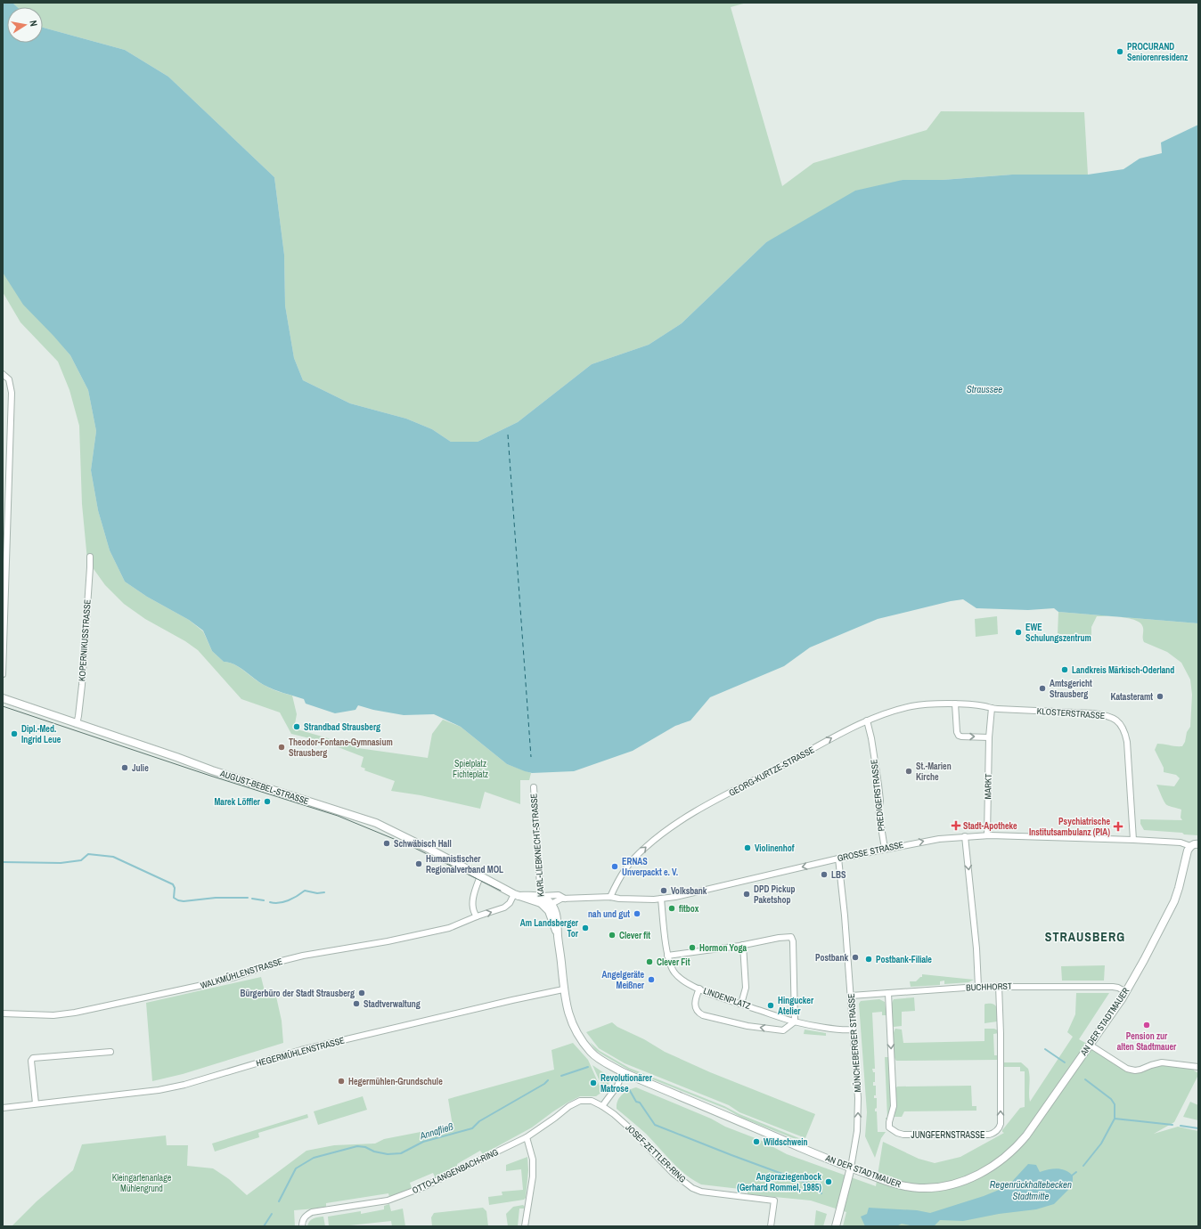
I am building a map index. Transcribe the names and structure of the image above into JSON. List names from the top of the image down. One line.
{"streets":{"street":["KOPERNIKUSSTRASSE","KLOSTERSTRASSE","GEORG-KURTZE-STRASSE","MARKT","AUGUST-BEBEL-STRASSE","PREDIGERSTRASSE","KARL-LIEBKNECHT-STRASSE","GROSSE STRASSE","WALKMÜHLENSTRASSE","BUCHHORST","LINDENPLATZ","AN DER STADTMAUER","MÜNCHEBERGER STRASSE","HEGERMÜHLENSTRASSE","JUNGFERNSTRASSE","JOSEF-ZETTLER-RING","OTTO-LANGENBACH-RING"]},"crossings":[["KOPERNIKUSSTRASSE","AUGUST-BEBEL-STRASSE"],["KLOSTERSTRASSE","GEORG-KURTZE-STRASSE"],["KLOSTERSTRASSE","MARKT"],["KLOSTERSTRASSE","GROSSE STRASSE"],["GEORG-KURTZE-STRASSE","PREDIGERSTRASSE"],["GEORG-KURTZE-STRASSE","GROSSE STRASSE"],["MARKT","GROSSE STRASSE"],["AUGUST-BEBEL-STRASSE","KARL-LIEBKNECHT-STRASSE"],["AUGUST-BEBEL-STRASSE","GROSSE STRASSE"],["AUGUST-BEBEL-STRASSE","WALKMÜHLENSTRASSE"],["PREDIGERSTRASSE","GROSSE STRASSE"],["KARL-LIEBKNECHT-STRASSE","GROSSE STRASSE"],["GROSSE STRASSE","AN DER STADTMAUER"],["GROSSE STRASSE","MÜNCHEBERGER STRASSE"],["BUCHHORST","AN DER STADTMAUER"],["BUCHHORST","MÜNCHEBERGER STRASSE"],["BUCHHORST","JUNGFERNSTRASSE"],["LINDENPLATZ","MÜNCHEBERGER STRASSE"],["AN DER STADTMAUER","MÜNCHEBERGER STRASSE"],["AN DER STADTMAUER","HEGERMÜHLENSTRASSE"],["JOSEF-ZETTLER-RING","OTTO-LANGENBACH-RING"]],"one_way":["GEORG-KURTZE-STRASSE","MÜNCHEBERGER STRASSE"],"districts":["STRAUSBERG"],"water":["Straussee","Annafließ","Regenrückhaltebecken Stadtmitte"],"parks":["Spielplatz Fichteplatz","Kleingartenanlage Mühlengrund"],"places":{"other":["PROCURAND Seniorenresidenz","EWE Schulungszentrum","Landkreis Märkisch-Oderland","Amtsgericht Strausberg","Katasteramt","Strandbad Strausberg","Dipl.-Med. Ingrid Leue","Theodor-Fontane-Gymnasium Strausberg","Julie","St.-Marien Kirche","Marek Löffler","Schwäbisch Hall","Violinenhof","Humanistischer Regionalverband MOL","ERNAS Unverpackt e. V.","LBS","Volksbank","DPD Pickup Paketshop","fitbox","nah und gut","Am Landsberger Tor","Clever fit","Hormon Yoga","Postbank","Postbank-Filiale","Clever Fit","Angelgeräte Meißner","Bürgerbüro der Stadt Strausberg","Stadtverwaltung","Hingucker Atelier","Pension zur alten Stadtmauer","Hegermühlen-Grundschule","Revolutionärer Matrose","Wildschwein","Angoraziegenbock (Gerhard Rommel, 1985)"],"health":["Stadt-Apotheke","Psychiatrische Institutsambulanz (PIA)"]},"north":"right"}
